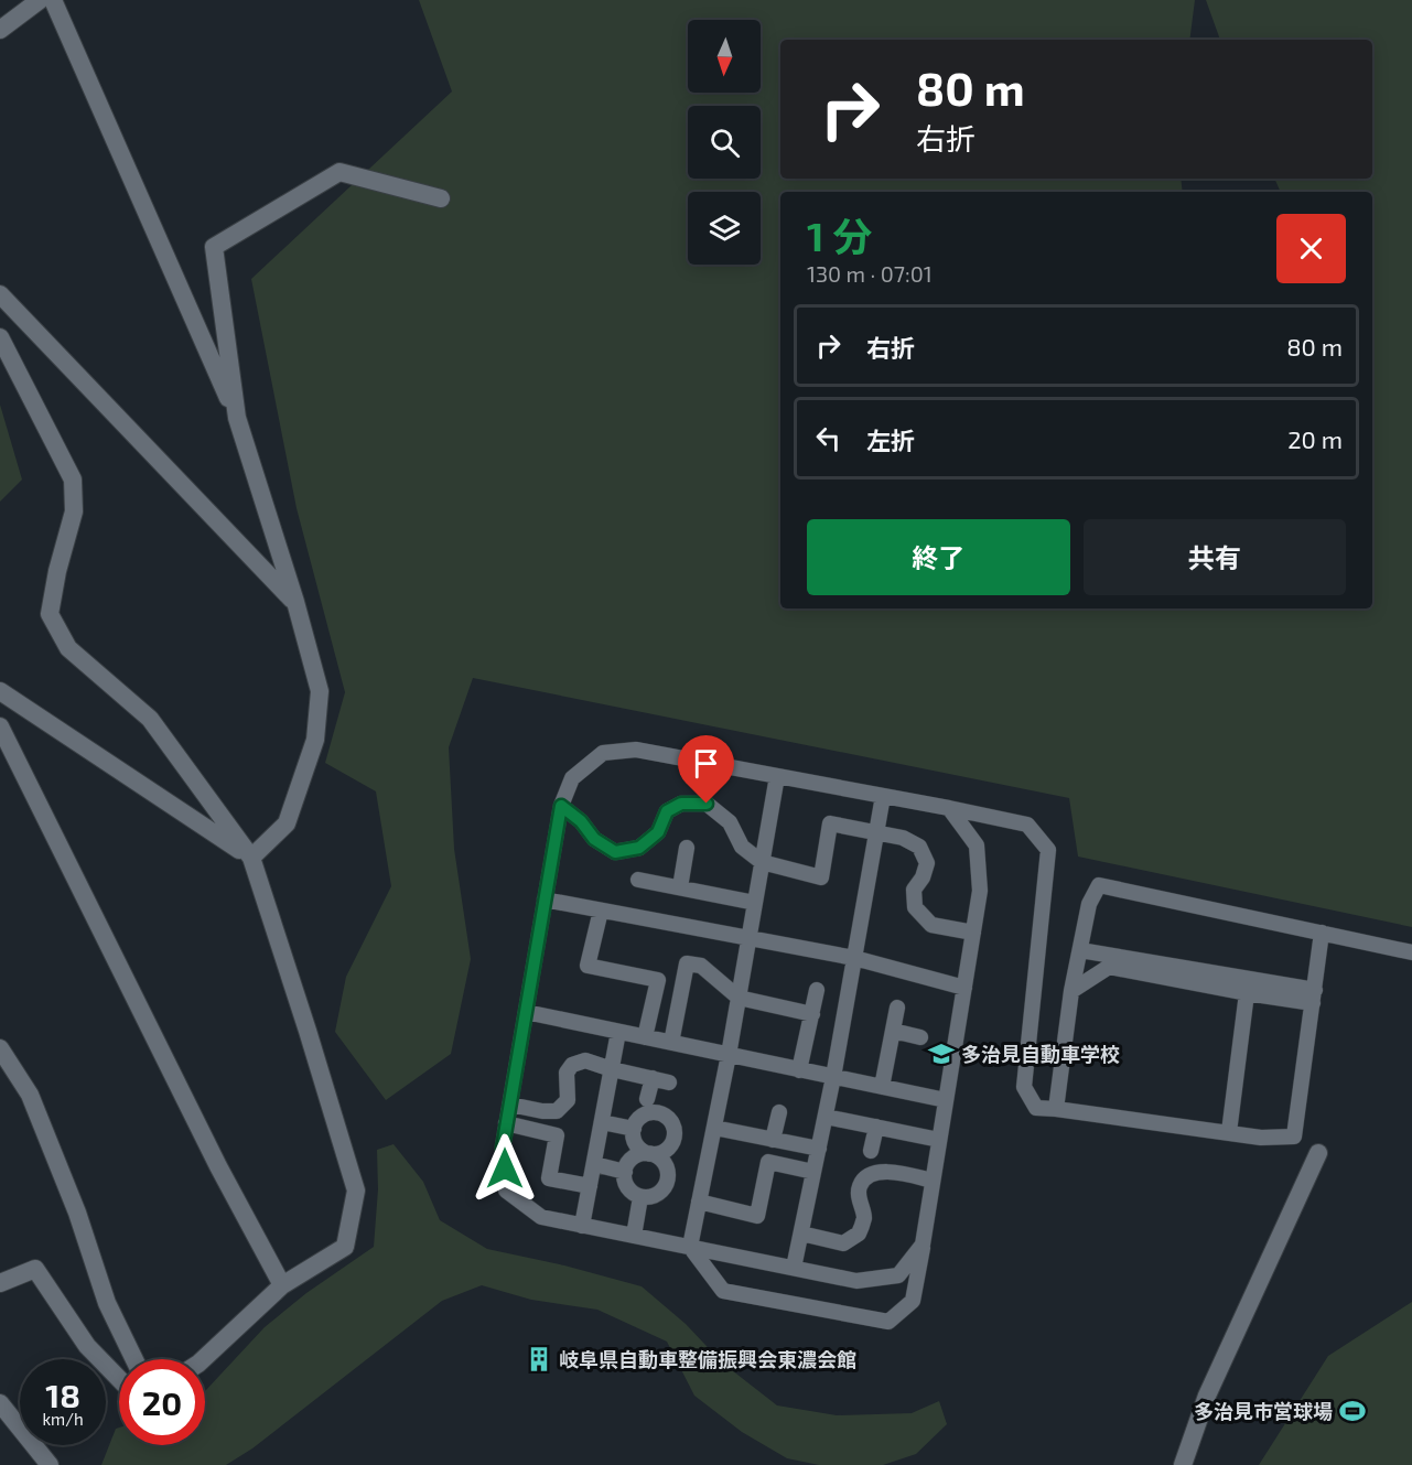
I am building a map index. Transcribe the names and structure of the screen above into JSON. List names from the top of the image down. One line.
{"places":{"school or university":["多治見自動車学校"],"building":["岐阜県自動車整備振興会東濃会館"],"sports":["多治見市営球場"]},"north":"bottom","page":{"turn":["80 m","右折"],"heading":["1 分","130 m · 07:01"],"list":[{"name":"右折","value":"80 m"},{"name":"左折","value":"20 m"}],"buttons":["終了","共有"],"speed":"18 km/h","limit":"20"}}
